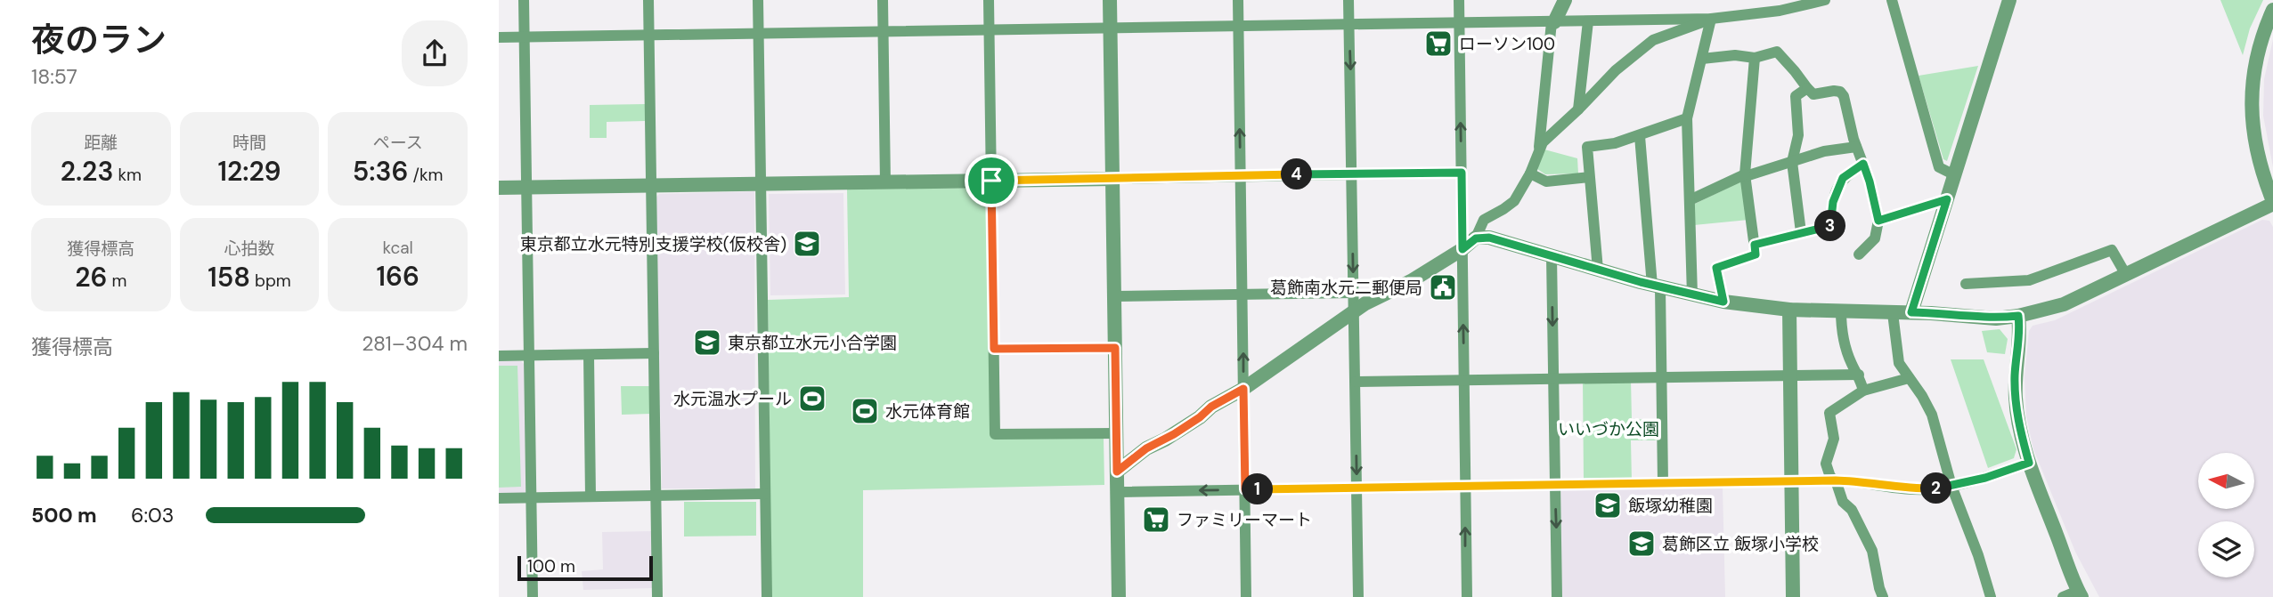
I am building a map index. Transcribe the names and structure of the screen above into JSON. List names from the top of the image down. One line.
{"parks":["いいづか公園"],"places":{"supermarket":["ローソン100","ファミリーマート"],"school or university":["東京都立水元特別支援学校(仮校舎)","東京都立水元小合学園","飯塚幼稚園","葛飾区立 飯塚小学校"],"public building":["葛飾南水元二郵便局"],"sports":["水元温水プール","水元体育館"]},"scale_bar":"100 m","north":"left","page":{"heading":["夜のラン","18:57"],"stats":[["距離","2.23 km"],["時間","12:29"],["ペース","5:36 /km"],["獲得標高","26 m"],["心拍数","158 bpm"],["kcal","166"]],"pins":["4","3","2","1"],"chart":["獲得標高","281–304 m"],"list":[{"name":"500 m","note":"6:03"}],"scale":"100 m"}}
